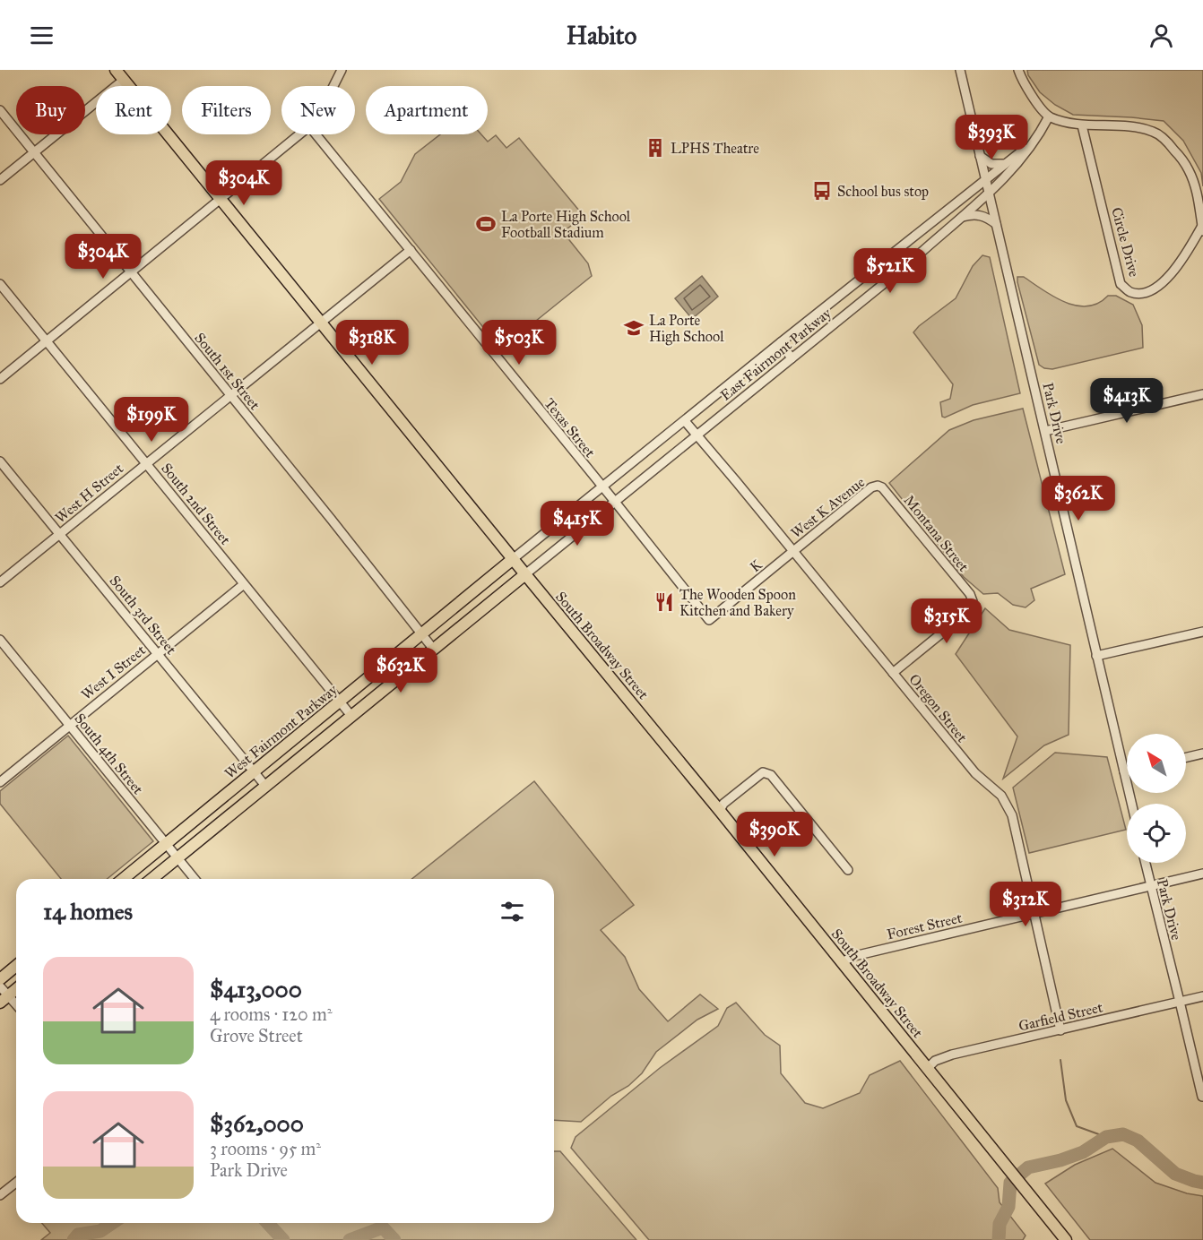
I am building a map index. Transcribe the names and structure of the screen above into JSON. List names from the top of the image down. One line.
{"streets":{"main road":["South Broadway Street","West Fairmont Parkway"],"street":["Circle Drive","East Fairmont Parkway","South 1st Street","Park Drive","Texas Street","West H Street","South 2nd Street","West K Avenue","Montana Street","K","South 3rd Street","West I Street","Oregon Street","South 4th Street","Forest Street","Garfield Street"]},"crossings":[["East Fairmont Parkway","Park Drive"],["East Fairmont Parkway","Texas Street"],["East Fairmont Parkway","South Broadway Street"],["East Fairmont Parkway","Oregon Street"],["East Fairmont Parkway","West Fairmont Parkway"],["South 1st Street","West H Street"],["South 1st Street","West Fairmont Parkway"],["Park Drive","Forest Street"],["Park Drive","Garfield Street"],["Texas Street","West H Street"],["Texas Street","K"],["West H Street","South 2nd Street"],["West H Street","South 3rd Street"],["West H Street","South Broadway Street"],["South 2nd Street","West I Street"],["South 2nd Street","West Fairmont Parkway"],["West K Avenue","Montana Street"],["West K Avenue","K"],["West K Avenue","Oregon Street"],["Montana Street","Oregon Street"],["K","Oregon Street"],["South 3rd Street","West I Street"],["South 3rd Street","West Fairmont Parkway"],["South Broadway Street","West Fairmont Parkway"],["South Broadway Street","Forest Street"],["South Broadway Street","Garfield Street"],["West I Street","South 4th Street"],["Oregon Street","Forest Street"],["Oregon Street","Garfield Street"],["West Fairmont Parkway","South 4th Street"]],"places":{"building":["LPHS Theatre"],"bus stop":["School bus stop"],"sports":["La Porte High School Football Stadium"],"school or university":["La Porte High School"],"restaurant":["The Wooden Spoon Kitchen and Bakery"]},"north":"top left","page":{"header":"Habito","chip":["Buy","Rent","Filters","New","Apartment"],"price":["$393K","$304K","$304K","$521K","$318K","$503K","$413K","$199K","$362K","$415K","$315K","$632K","$390K","$312K"],"heading":"14 homes","list":[{"name":"$413,000","note":"4 rooms · 120 m² · Grove Street"},{"name":"$362,000","note":"3 rooms · 95 m² · Park Drive"}]}}
